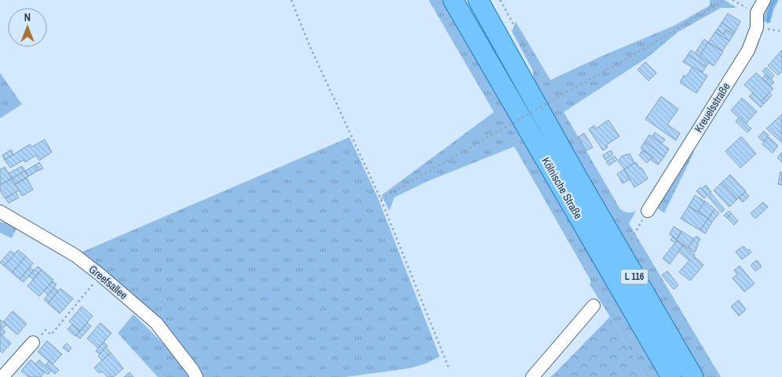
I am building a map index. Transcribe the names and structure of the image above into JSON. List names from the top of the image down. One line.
{"streets":{"main road":["Kölnische Straße","L 116"],"street":["Kreuelsstraße","Greefsallee"]},"north":"top"}
